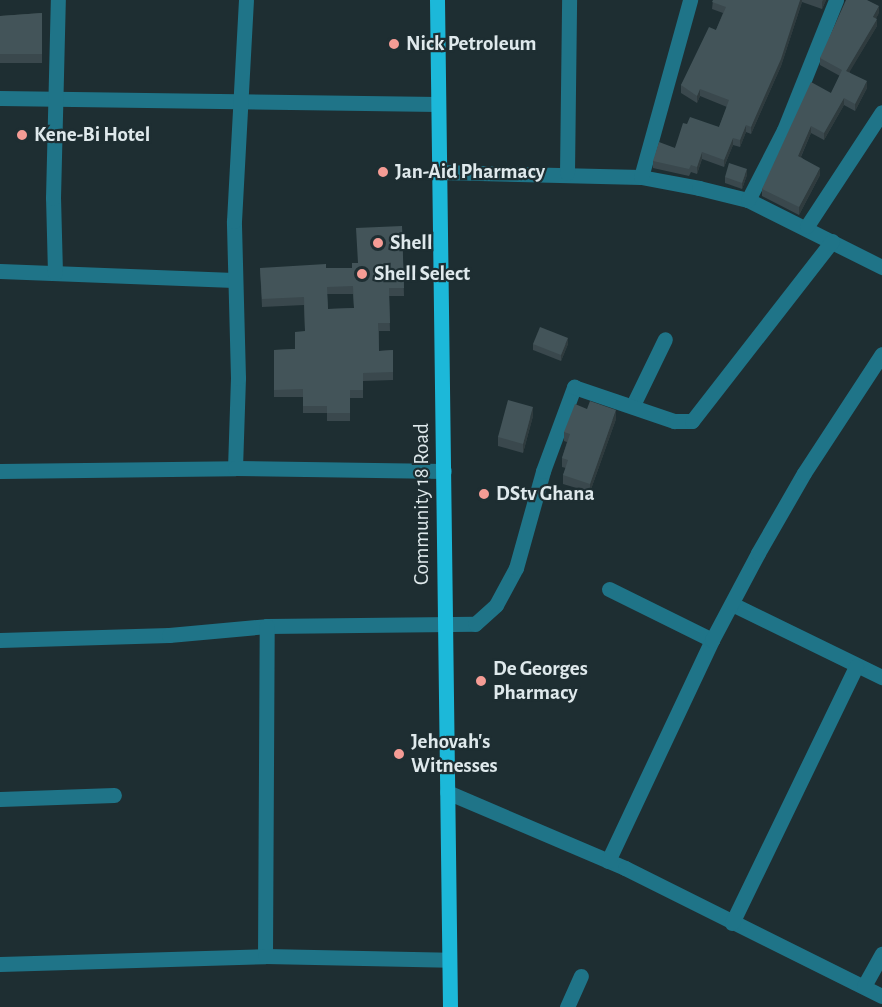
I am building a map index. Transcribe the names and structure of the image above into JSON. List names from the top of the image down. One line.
{"streets":{"main road":["Community 18 Road"]},"places":["Nick Petroleum","Kene-Bi Hotel","Jan-Aid Pharmacy","Shell","Shell Select","DStv Ghana","De Georges Pharmacy","Jehovah's Witnesses"]}
